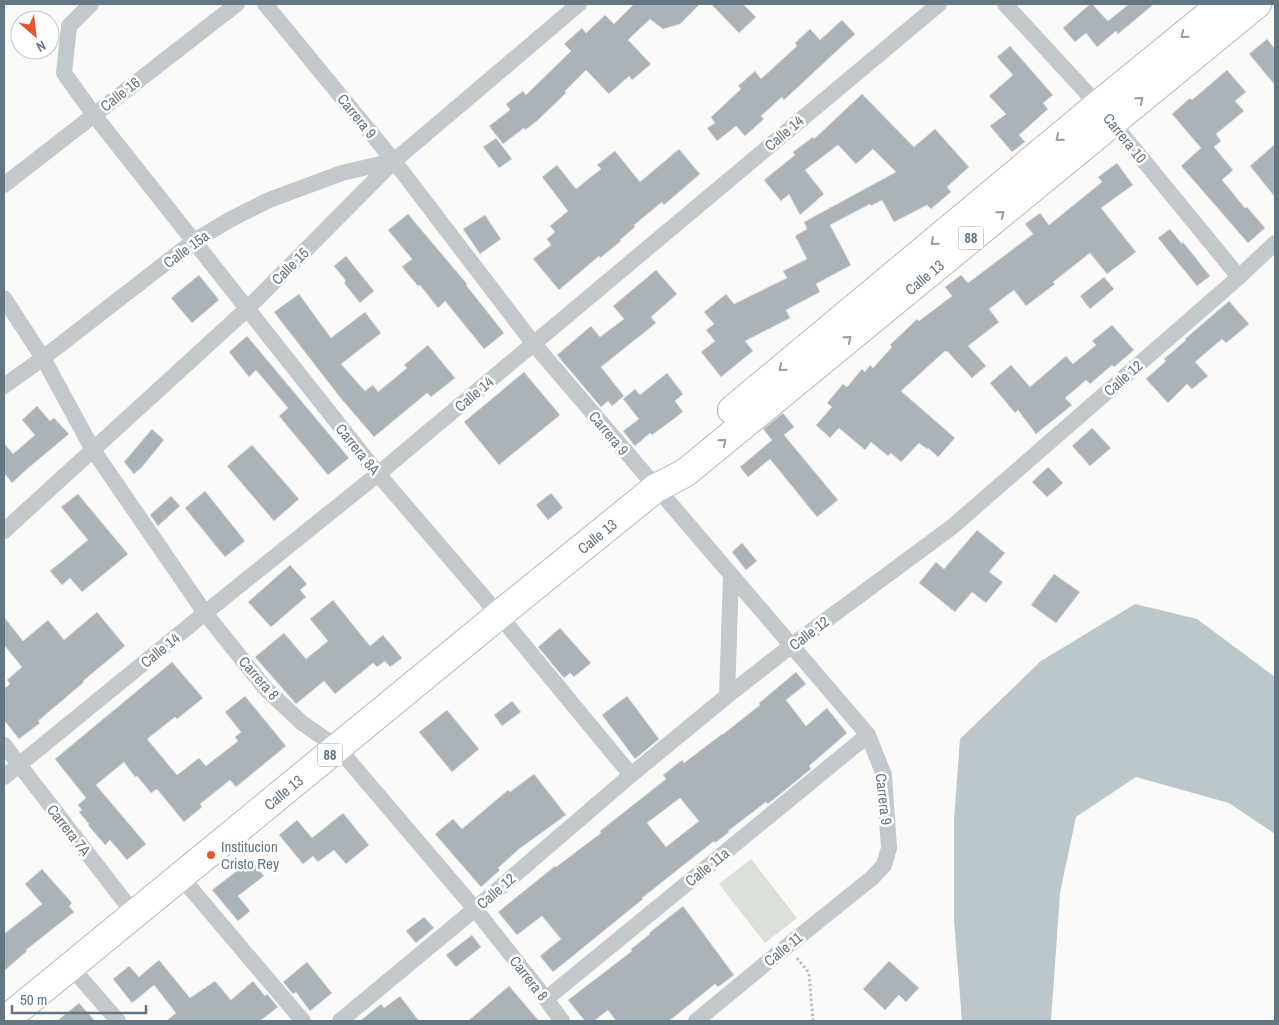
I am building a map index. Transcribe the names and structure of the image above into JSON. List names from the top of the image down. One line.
{"streets":{"highway":["88","Calle 13"],"street":["Calle 16","Carrera 9","Calle 14","Carrera 10","Calle 15a","Calle 15","Calle 12","Carrera 8A","Carrera 8","Carrera 7A","Calle 11a","Calle 11"]},"crossings":[["Calle 16","Carrera 8A"],["Carrera 9","Calle 14"],["Carrera 9","Calle 15a"],["Carrera 9","Calle 15"],["Carrera 9","Calle 13"],["Carrera 9","Calle 12"],["Carrera 9","Calle 11a"],["Carrera 9","Calle 11"],["Calle 14","Carrera 8A"],["Calle 14","Carrera 8"],["Calle 14","Carrera 7A"],["Carrera 10","Calle 13"],["Carrera 10","Calle 12"],["Calle 15a","Calle 15"],["Calle 15a","Carrera 8A"],["Calle 15a","Carrera 8"],["Calle 15","Carrera 8A"],["Calle 15","Carrera 8"],["Calle 13","Carrera 8A"],["Calle 13","Carrera 8"],["Calle 13","Carrera 7A"],["Calle 12","Carrera 8A"],["Calle 12","Carrera 8"],["Carrera 8","Calle 11a"]],"places":["Institucion Cristo Rey"],"scale_bar":"50 m","north":"bottom right"}
